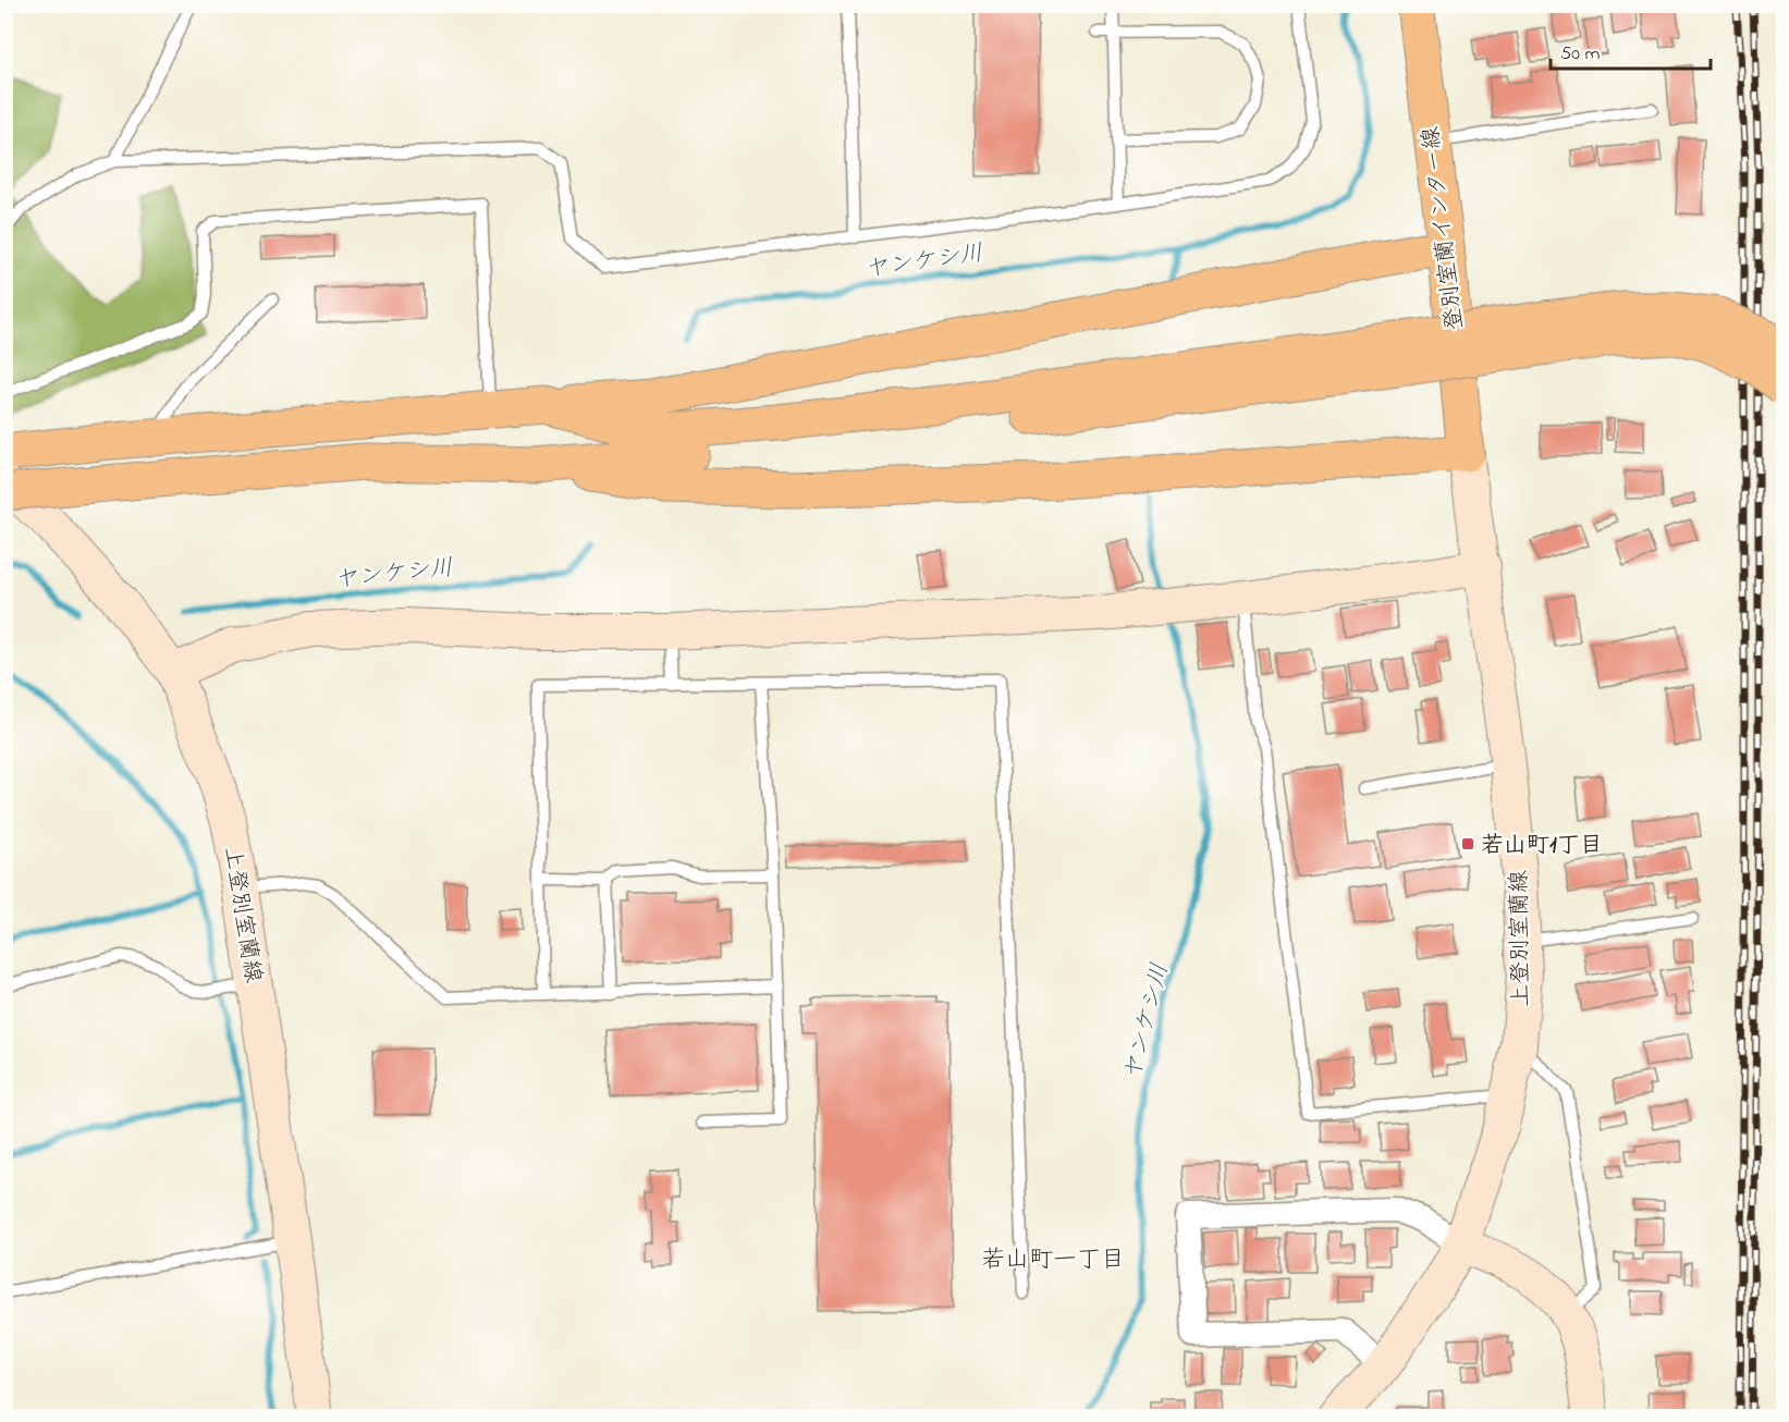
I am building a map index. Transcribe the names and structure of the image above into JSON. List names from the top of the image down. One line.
{"streets":{"main road":["登別室蘭インター線","上登別室蘭線"]},"crossings":[["登別室蘭インター線","上登別室蘭線"]],"districts":["若山町一丁目"],"water":["ヤンケシ川"],"places":{"transit":["若山町1丁目"]},"scale_bar":"50 m"}
